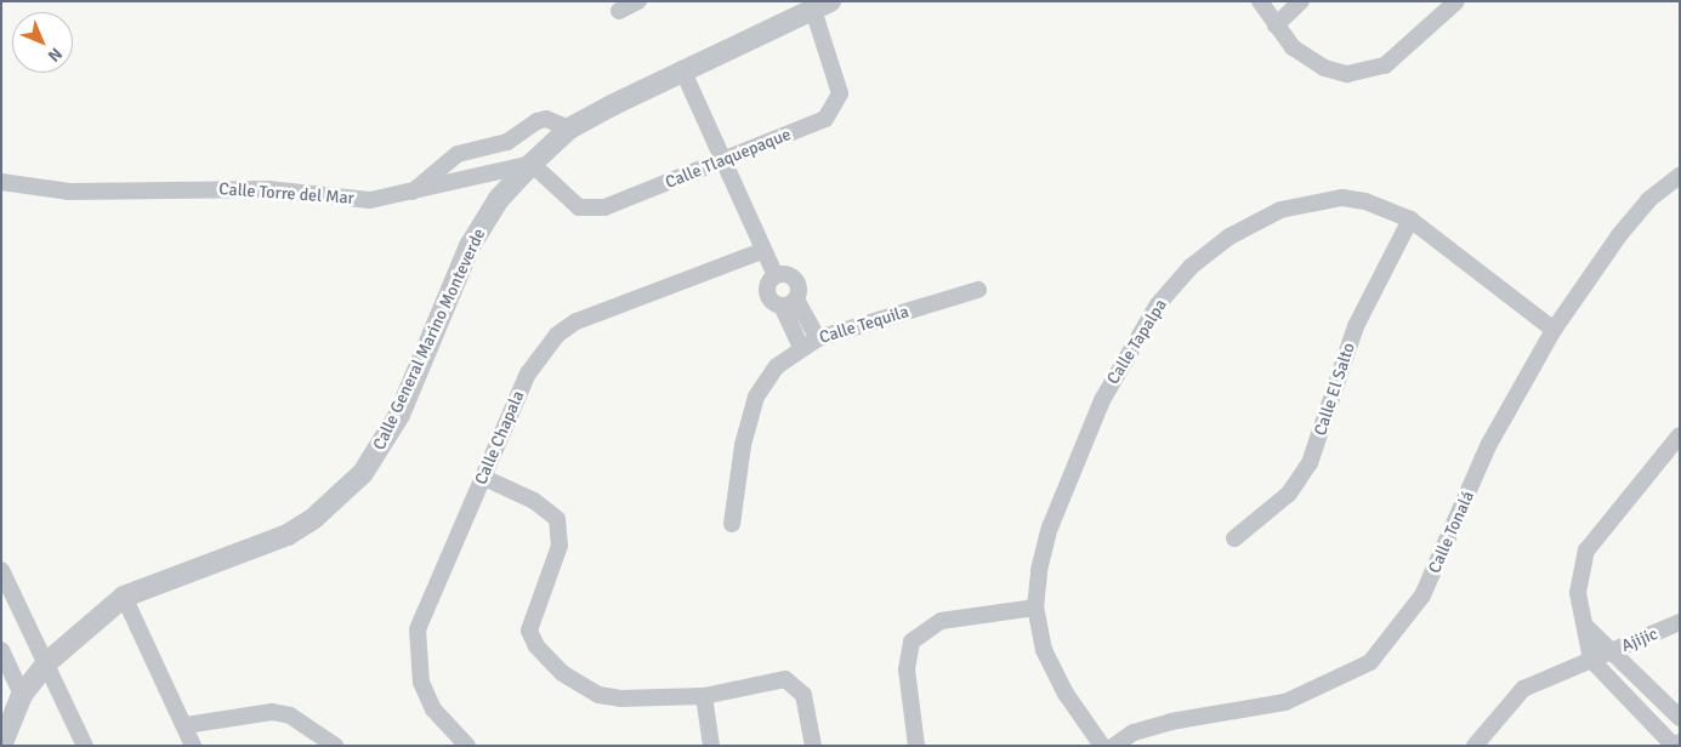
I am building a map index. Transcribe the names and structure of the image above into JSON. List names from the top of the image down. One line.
{"streets":{"street":["Calle Tlaquepaque","Calle Torre del Mar","Calle Tequila","Calle General Marino Monteverde","Calle Tapalpa","Calle El Salto","Calle Chapala","Calle Tonalá","Ajijic"]},"crossings":[["Calle Tlaquepaque","Calle Torre del Mar"],["Calle Tlaquepaque","Calle General Marino Monteverde"],["Calle Torre del Mar","Calle General Marino Monteverde"],["Calle Tapalpa","Calle El Salto"],["Calle Tapalpa","Calle Tonalá"]],"north":"bottom right"}
